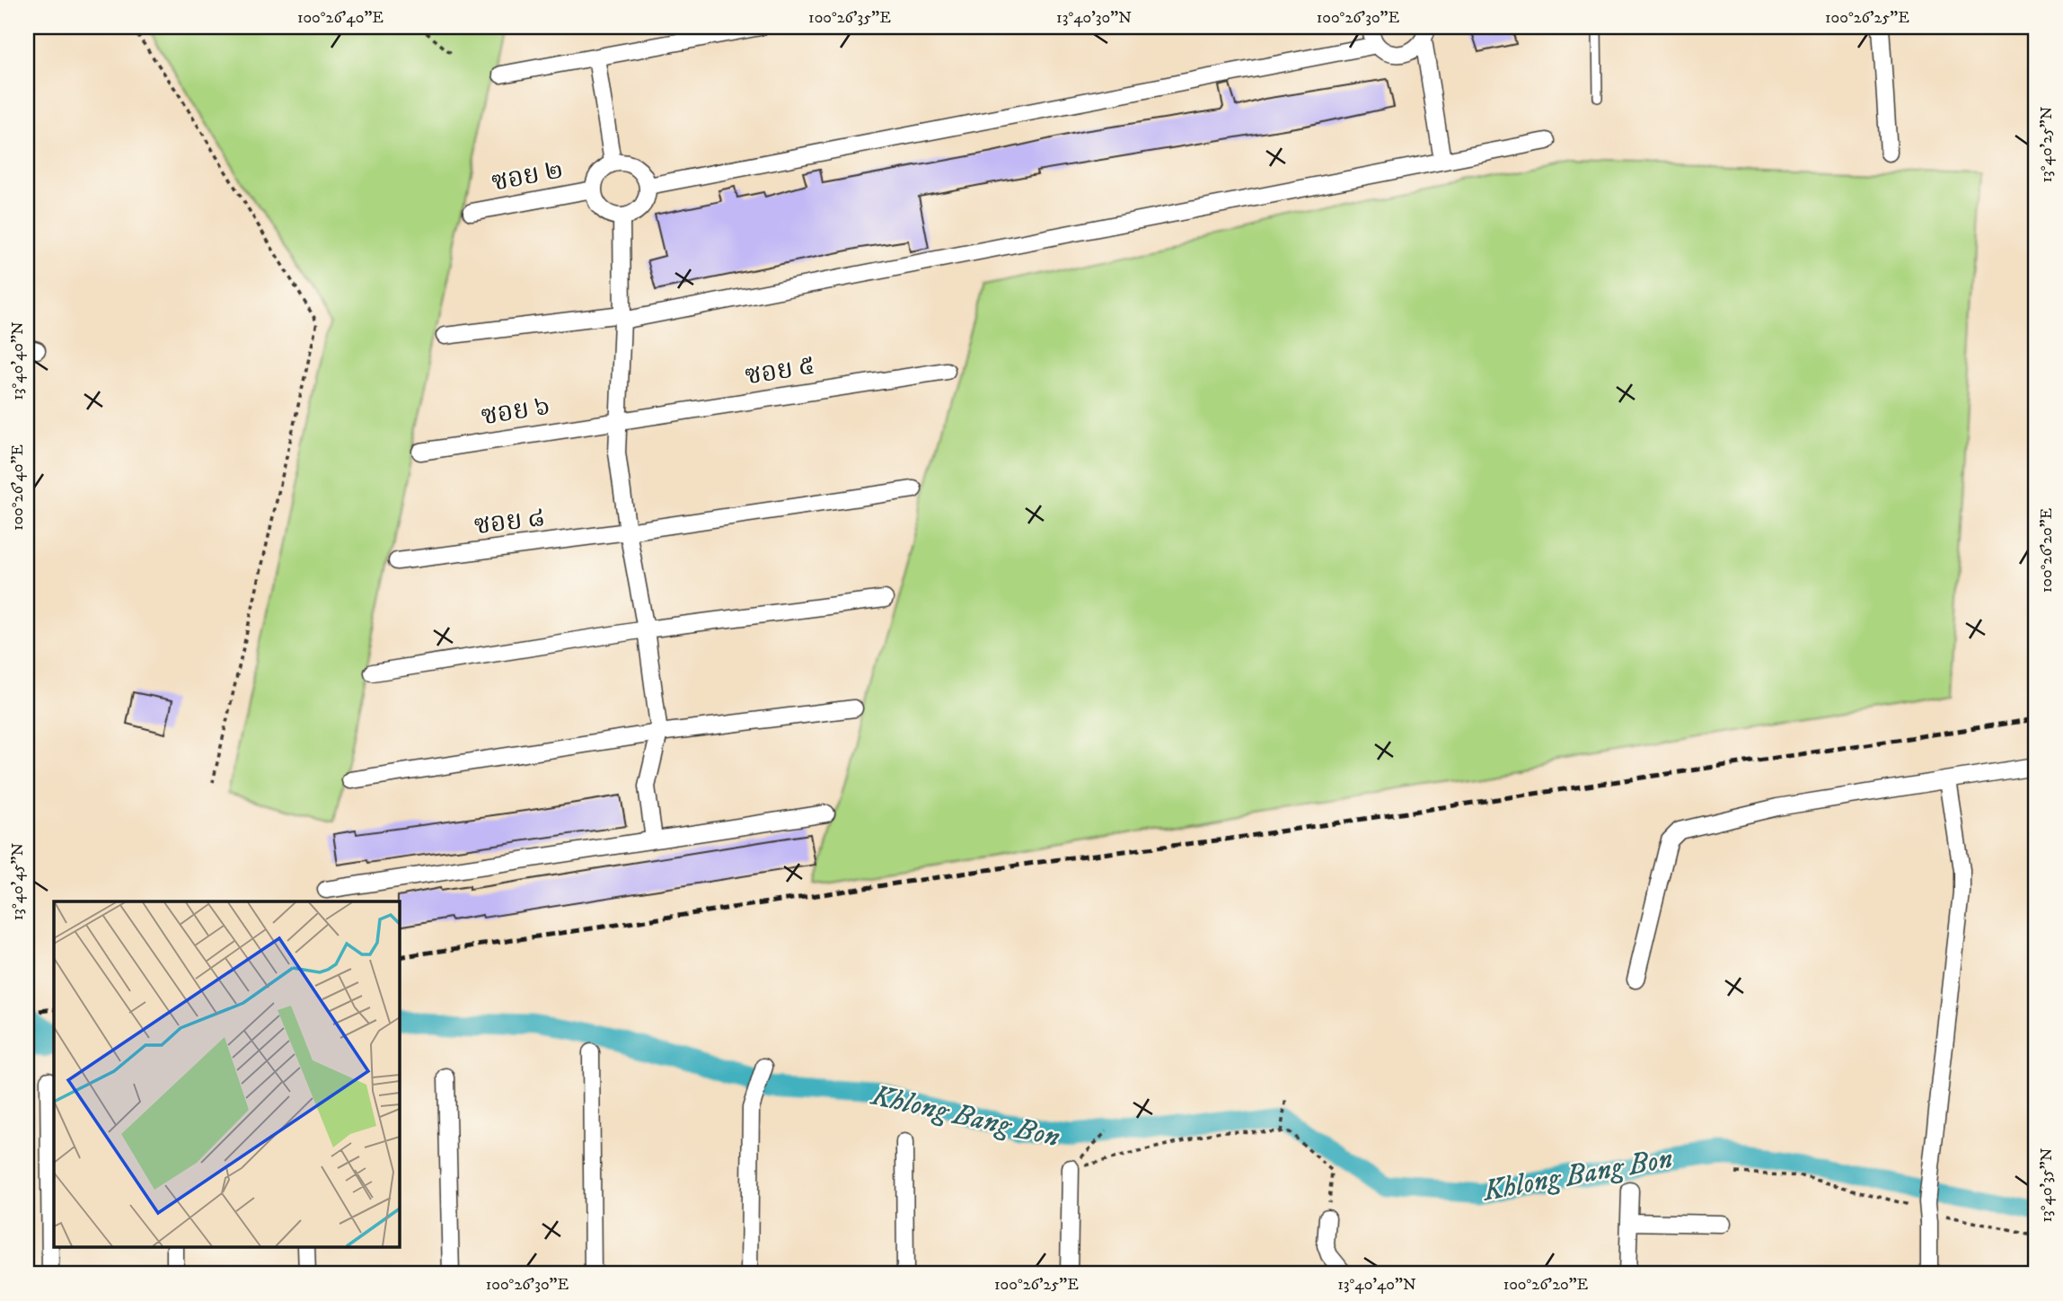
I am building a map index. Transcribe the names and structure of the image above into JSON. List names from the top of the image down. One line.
{"streets":{"street":["ซอย ๒","ซอย ๕","ซอย ๖","ซอย ๘"]},"crossings":[["ซอย ๕","ซอย ๖"]],"water":["Khlong Bang Bon"],"coordinates":["100°26'40\"E","100°26'35\"E","13°40'30\"N","100°26'30\"E","100°26'25\"E","13°40'25\"N","13°40'40\"N","100°26'20\"E","13°40'45\"N","13°40'35\"N"]}
